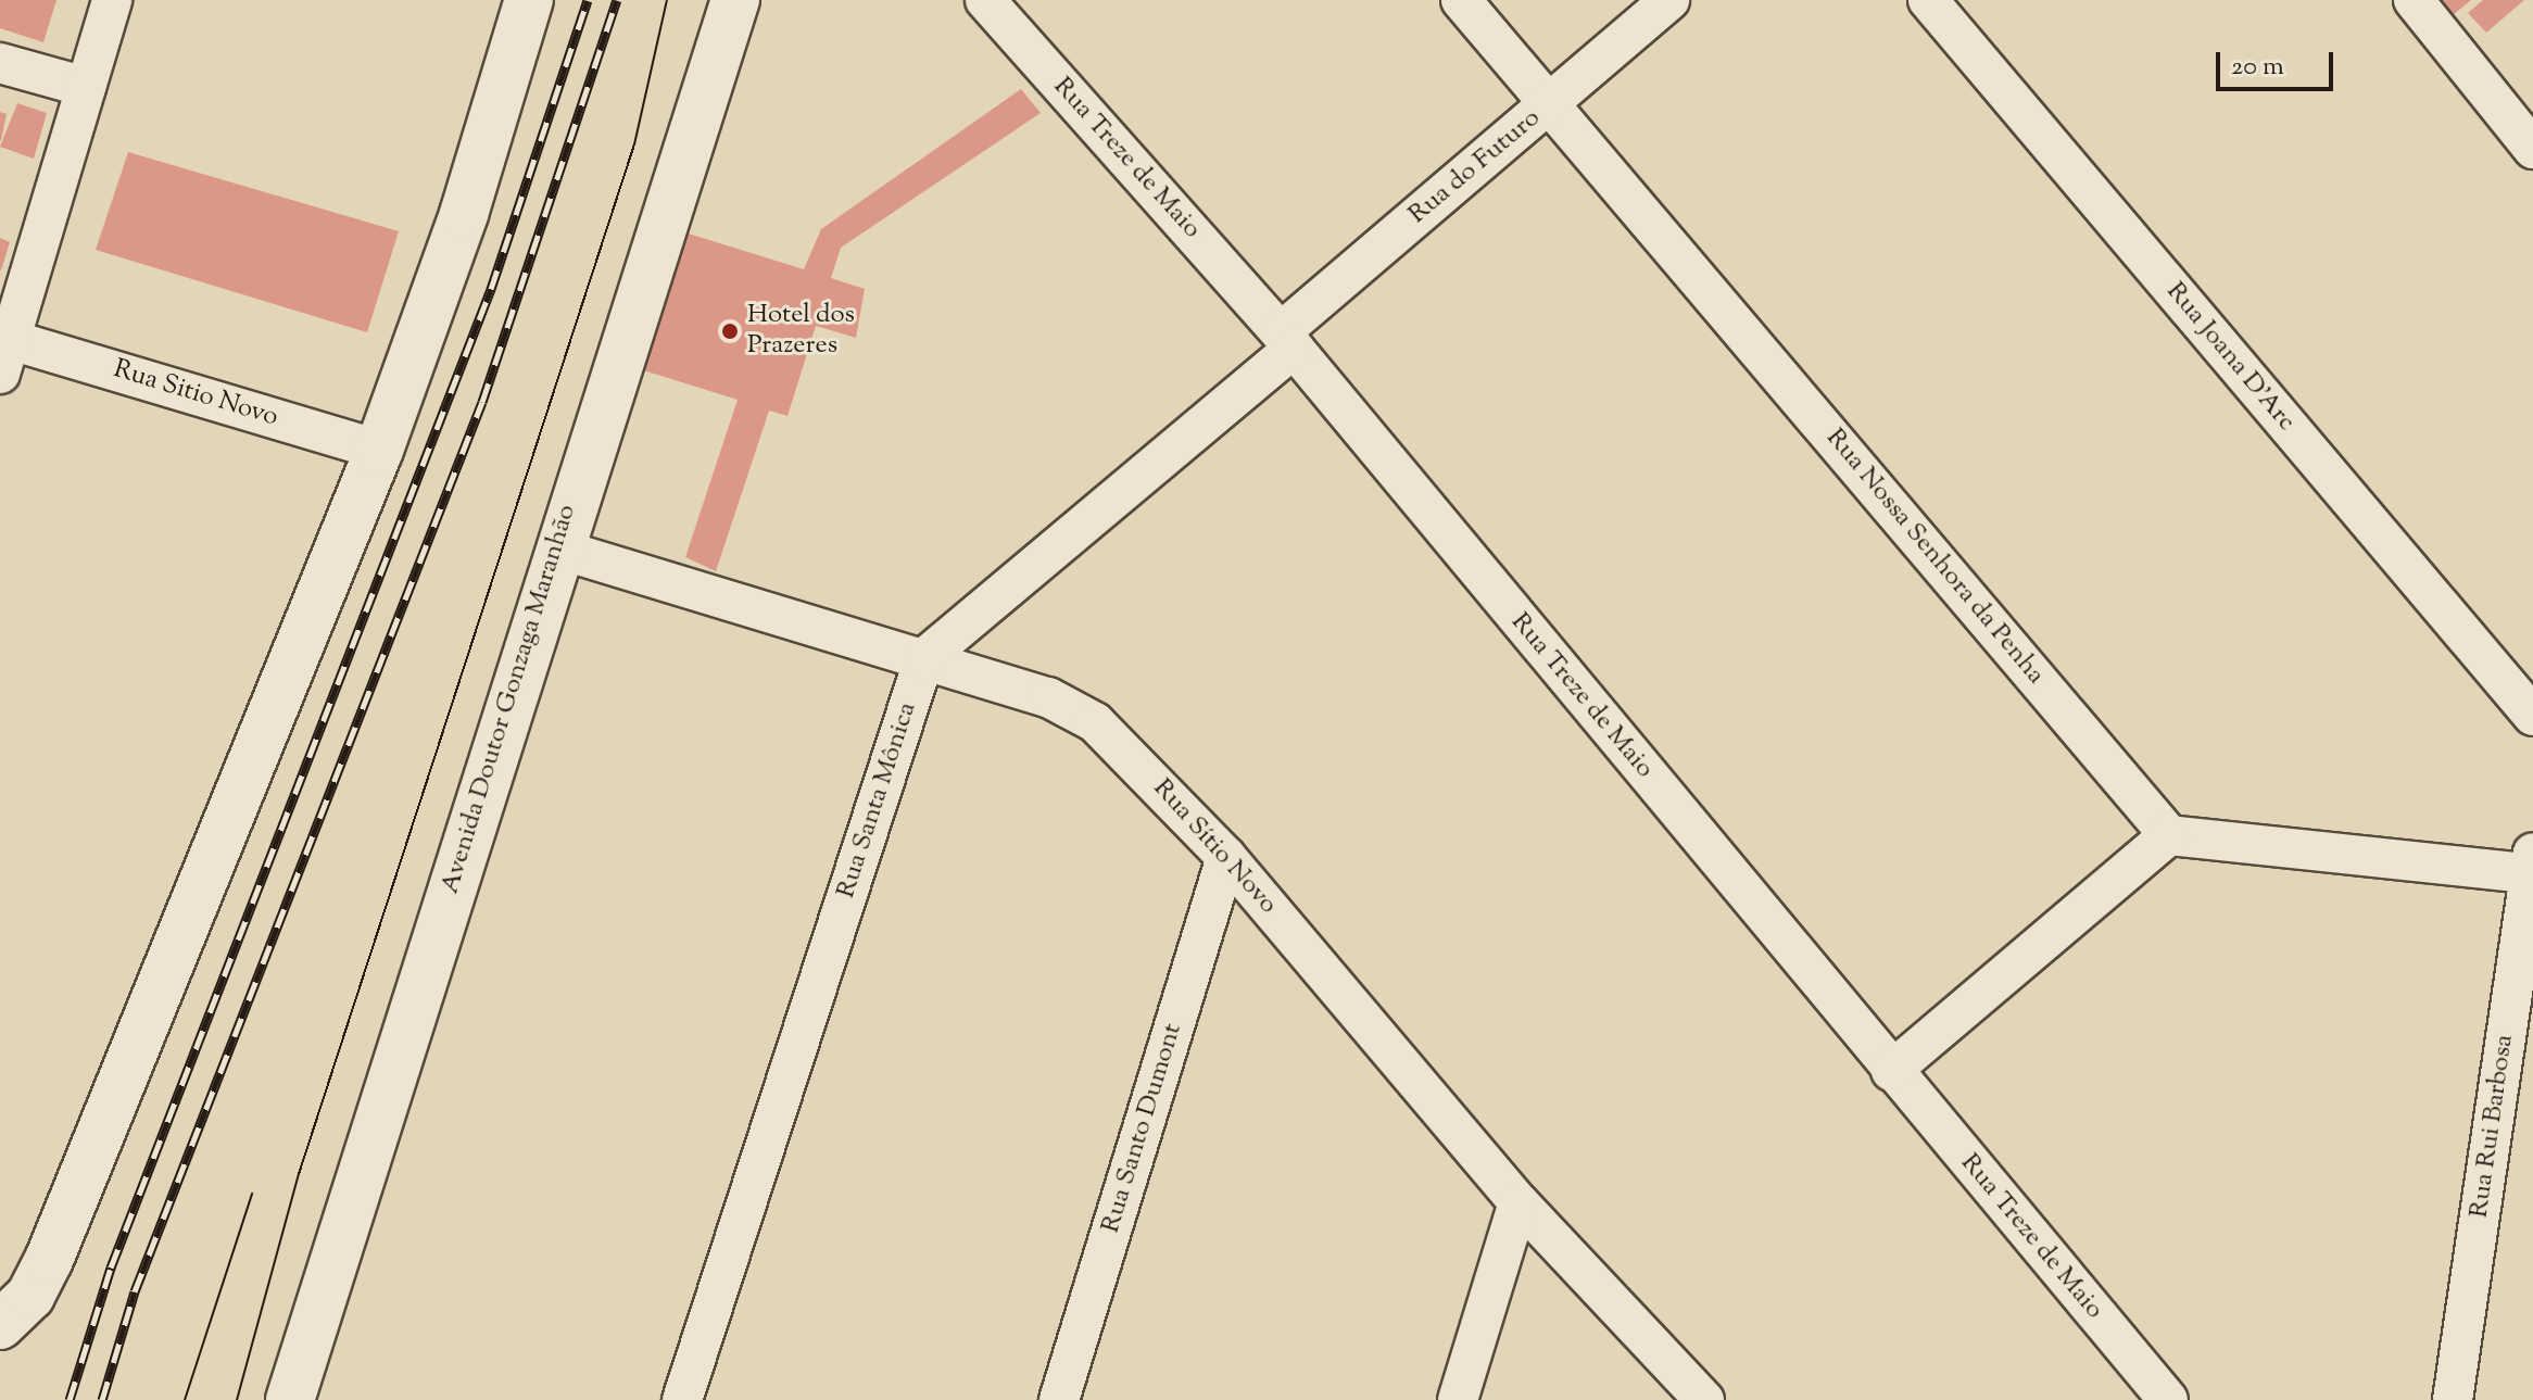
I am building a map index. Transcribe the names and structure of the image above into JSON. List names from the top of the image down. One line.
{"streets":{"street":["Rua Treze de Maio","Rua do Futuro","Rua Joana D'Arc","Rua Sitio Novo","Rua Nossa Senhora da Penha","Avenida Doutor Gonzaga Maranhão","Rua Santa Mônica","Rua Sítio Novo","Rua Rui Barbosa","Rua Santo Dumont"]},"crossings":[["Rua Treze de Maio","Rua do Futuro"],["Rua do Futuro","Rua Nossa Senhora da Penha"],["Avenida Doutor Gonzaga Maranhão","Rua Sítio Novo"],["Rua Santa Mônica","Rua Sítio Novo"],["Rua Sítio Novo","Rua Santo Dumont"]],"places":["Hotel dos Prazeres"],"scale_bar":"20 m"}
